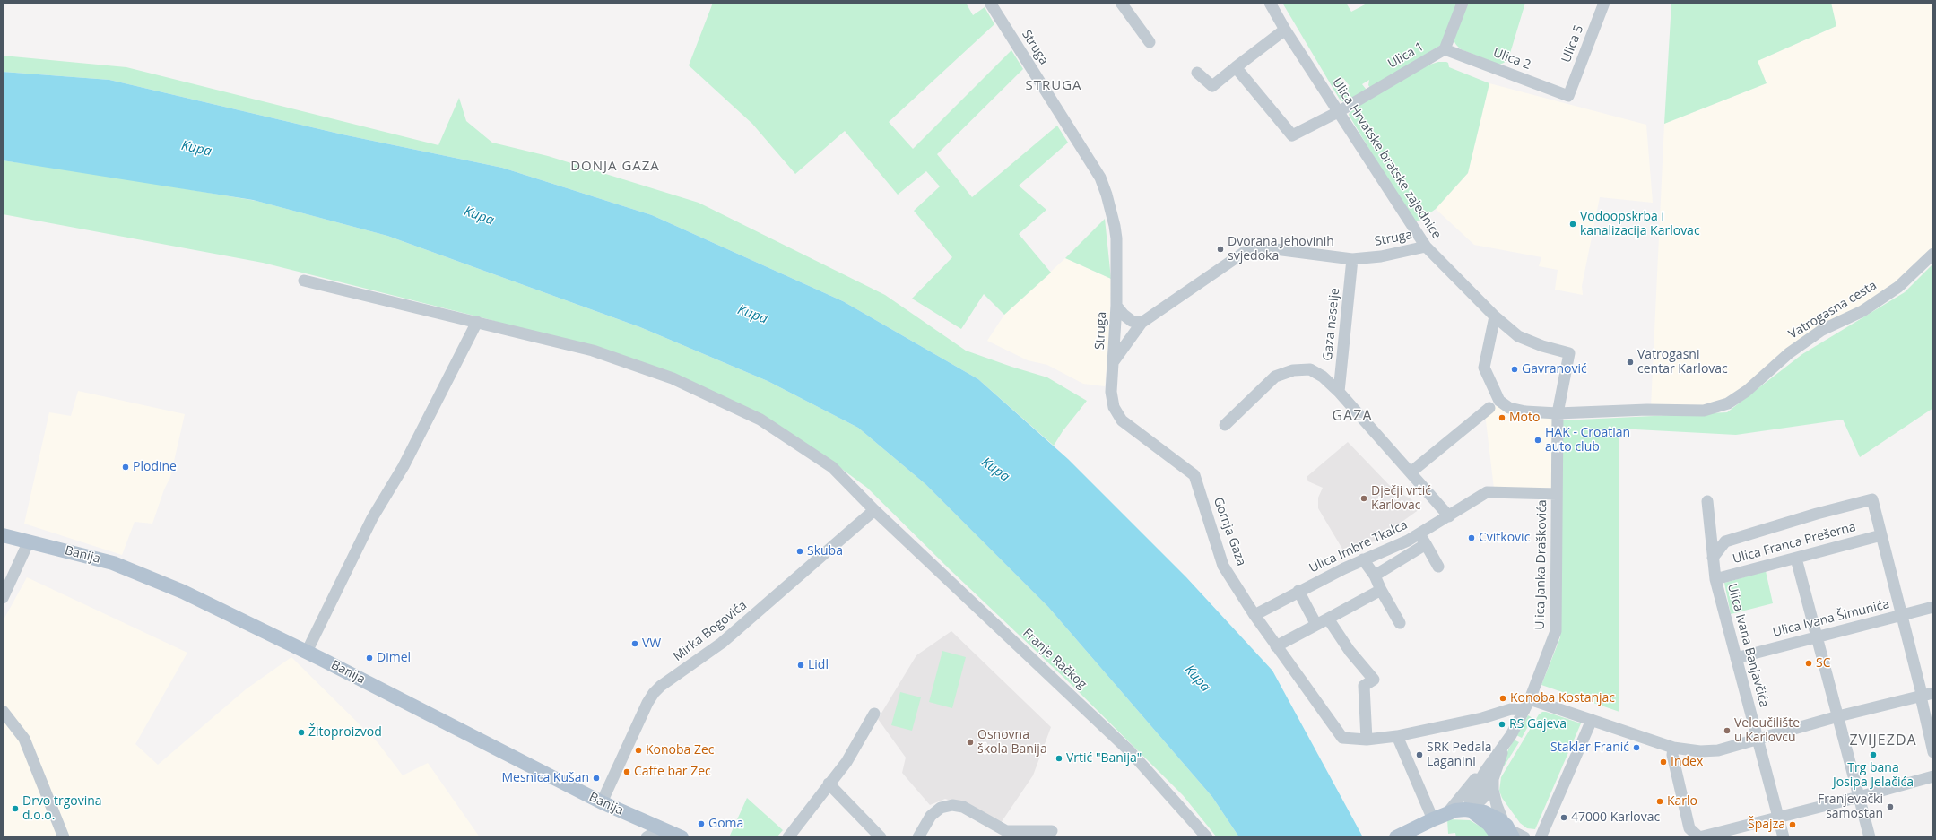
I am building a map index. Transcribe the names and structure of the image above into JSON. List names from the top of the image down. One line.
{"streets":{"main road":["Banija"],"street":["Ulica 5","Struga","Ulica 1","Ulica 2","Ulica Hrvatske bratske zajednice","Vatrogasna cesta","Gaza naselje","Gornja Gaza","Ulica Franca Prešerna","Ulica Imbre Tkalca","Ulica Janka Draškovića","Ulica Ivana Šimunića","Mirka Bogovića","Ulica Ivana Banjavčića","Franje Račkog"]},"crossings":[["Ulica 5","Ulica 2"],["Struga","Ulica Hrvatske bratske zajednice"],["Struga","Gaza naselje"],["Struga","Gornja Gaza"],["Ulica 1","Ulica 2"],["Ulica 1","Ulica Hrvatske bratske zajednice"],["Ulica Hrvatske bratske zajednice","Vatrogasna cesta"],["Ulica Hrvatske bratske zajednice","Ulica Janka Draškovića"],["Vatrogasna cesta","Ulica Janka Draškovića"],["Gaza naselje","Ulica Imbre Tkalca"],["Gornja Gaza","Ulica Imbre Tkalca"],["Ulica Franca Prešerna","Ulica Ivana Banjavčića"],["Ulica Imbre Tkalca","Ulica Janka Draškovića"],["Banija","Mirka Bogovića"],["Ulica Ivana Šimunića","Ulica Ivana Banjavčića"],["Mirka Bogovića","Franje Račkog"]],"districts":["STRUGA","DONJA GAZA","GAZA","ZVIJEZDA"],"water":["Kupa"],"places":["Vodoopskrba i kanalizacija Karlovac","Dvorana Jehovinih svjedoka","Vatrogasni centar Karlovac","Gavranović","Moto","HAK - Croatian auto club","Plodine","Dječji vrtić Karlovac","Cvitkovic","Skuba","VW","Dimel","SC","Lidl","Konoba Kostanjac","RS Gajeva","Veleučilište u Karlovcu","Žitoproizvod","Osnovna škola Banija","Staklar Franić","Konoba Zec","SRK Pedala Laganini","Trg bana Josipa Jelačića","Vrtić \"Banija\"","Index","Caffe bar Zec","Mesnica Kušan","Karlo","Franjevački samostan","Drvo trgovina d.o.o.","47000 Karlovac","Goma","Špajza"]}
